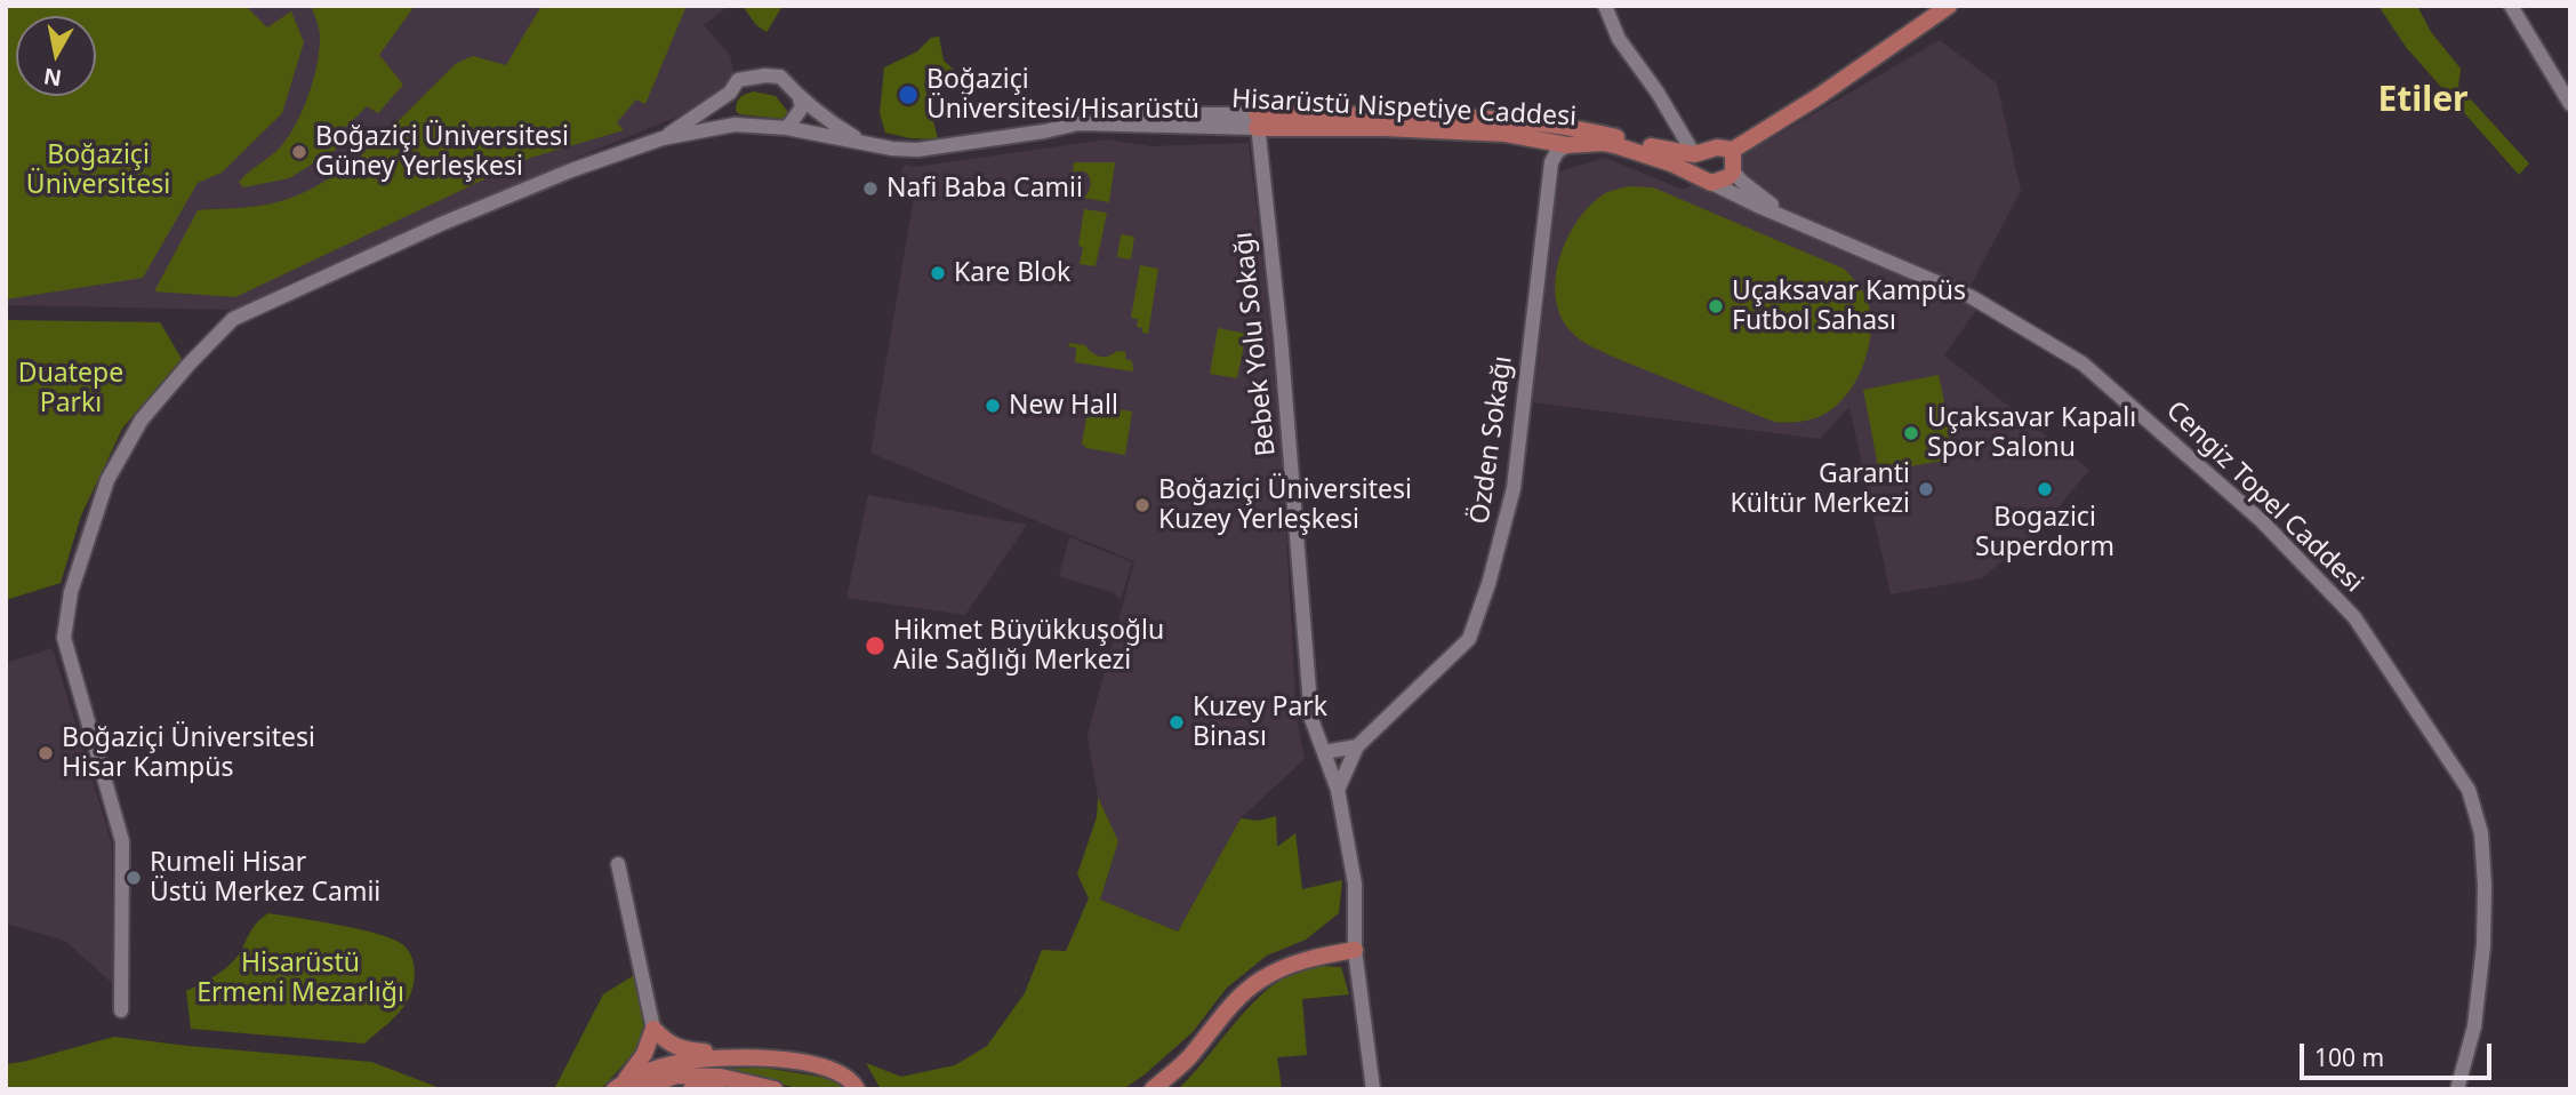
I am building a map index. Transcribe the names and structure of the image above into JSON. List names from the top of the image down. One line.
{"streets":{"main road":["Hisarüstü Nispetiye Caddesi","Bebek Yolu Sokağı","Özden Sokağı","Cengiz Topel Caddesi"]},"crossings":[["Hisarüstü Nispetiye Caddesi","Bebek Yolu Sokağı"],["Hisarüstü Nispetiye Caddesi","Özden Sokağı"],["Hisarüstü Nispetiye Caddesi","Cengiz Topel Caddesi"],["Bebek Yolu Sokağı","Özden Sokağı"]],"districts":["Etiler"],"parks":["Boğaziçi Üniversitesi","Duatepe Parkı","Hisarüstü Ermeni Mezarlığı"],"places":["Boğaziçi Üniversitesi/Hisarüstü","Boğaziçi Üniversitesi Güney Yerleşkesi","Nafi Baba Camii","Kare Blok","Uçaksavar Kampüs Futbol Sahası","New Hall","Uçaksavar Kapalı Spor Salonu","Garanti Kültür Merkezi","Bogazici Superdorm","Boğaziçi Üniversitesi Kuzey Yerleşkesi","Hikmet Büyükkuşoğlu Aile Sağlığı Merkezi","Kuzey Park Binası","Boğaziçi Üniversitesi Hisar Kampüs","Rumeli Hisar Üstü Merkez Camii"],"scale_bar":"100 m","north":"bottom"}
